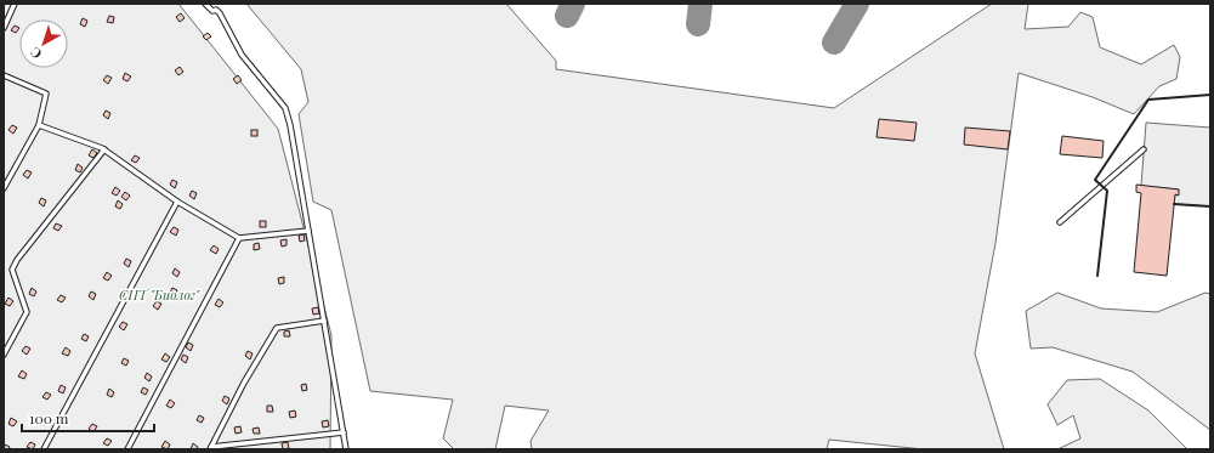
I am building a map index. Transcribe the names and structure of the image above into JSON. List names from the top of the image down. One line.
{"parks":["СНТ \"Биолог\""],"scale_bar":"100 m","north":"bottom left"}
